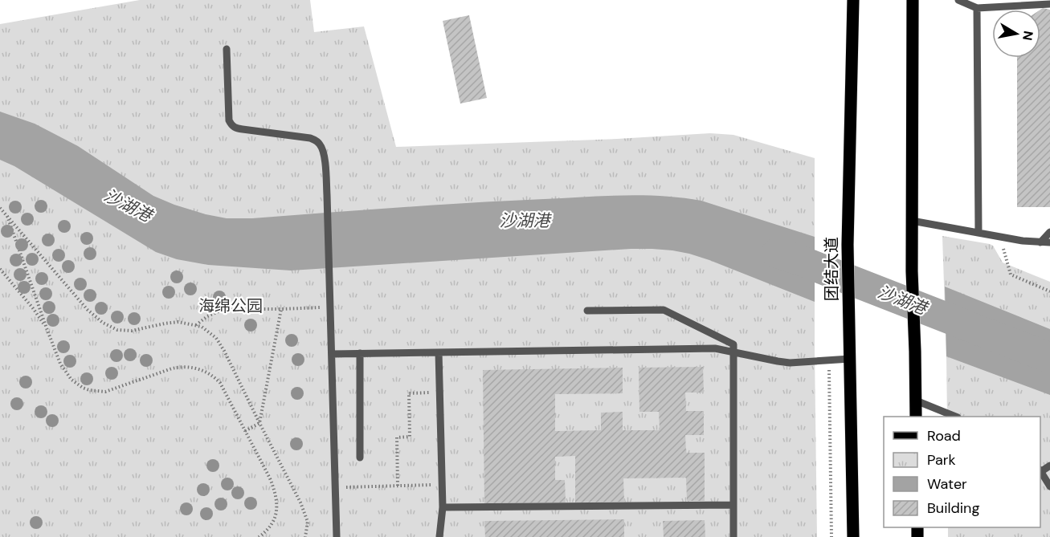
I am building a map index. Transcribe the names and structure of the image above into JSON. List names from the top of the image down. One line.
{"streets":{"main road":["团结大道"]},"water":["沙湖港"],"parks":["海绵公园"],"legend":["Road","Park","Water","Building"],"north":"right"}
